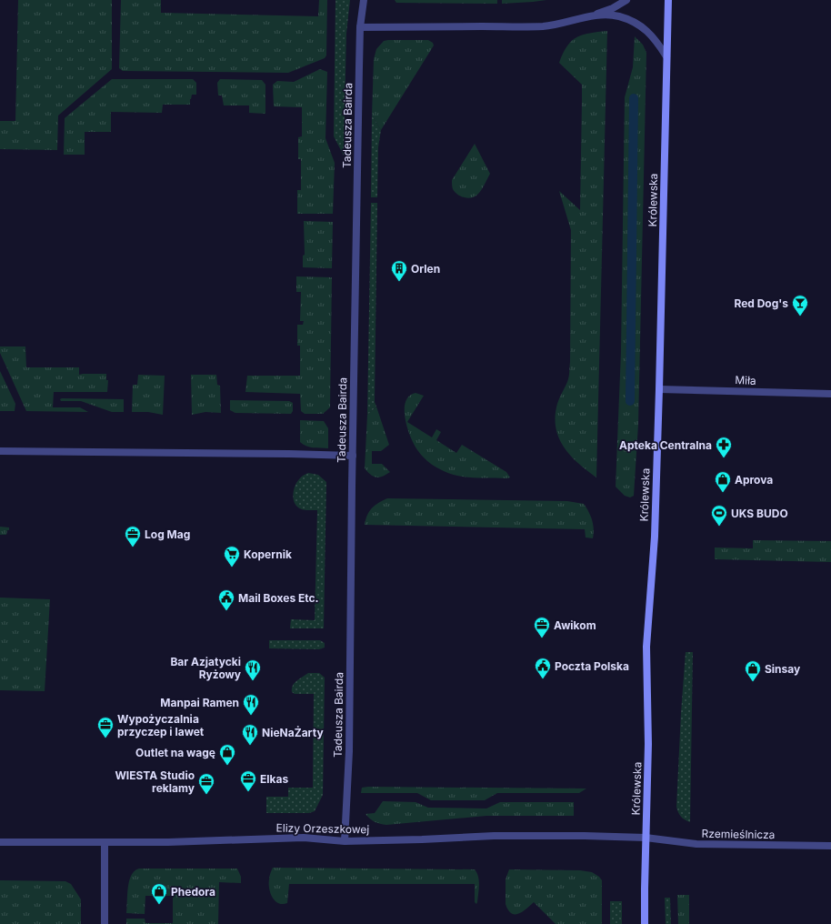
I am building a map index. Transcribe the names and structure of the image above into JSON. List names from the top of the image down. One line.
{"streets":{"main road":["Królewska"],"street":["Tadeusza Bairda","Miła","Elizy Orzeszkowej","Rzemieślnicza"]},"crossings":[["Tadeusza Bairda","Elizy Orzeszkowej"],["Królewska","Miła"],["Królewska","Elizy Orzeszkowej"],["Królewska","Rzemieślnicza"],["Elizy Orzeszkowej","Rzemieślnicza"]],"places":{"building":["Orlen"],"bar":["Red Dog's"],"pharmacy":["Apteka Centralna"],"shop":["Aprova","Sinsay","Outlet na wagę","Phedora"],"sports":["UKS BUDO"],"office":["Log Mag","Awikom","Wypożyczalnia przyczep i lawet","Elkas","WIESTA Studio reklamy"],"supermarket":["Kopernik"],"public building":["Mail Boxes Etc.","Poczta Polska"],"restaurant":["Bar Azjatycki Ryżowy","Manpai Ramen","NieNaŻarty"]}}
